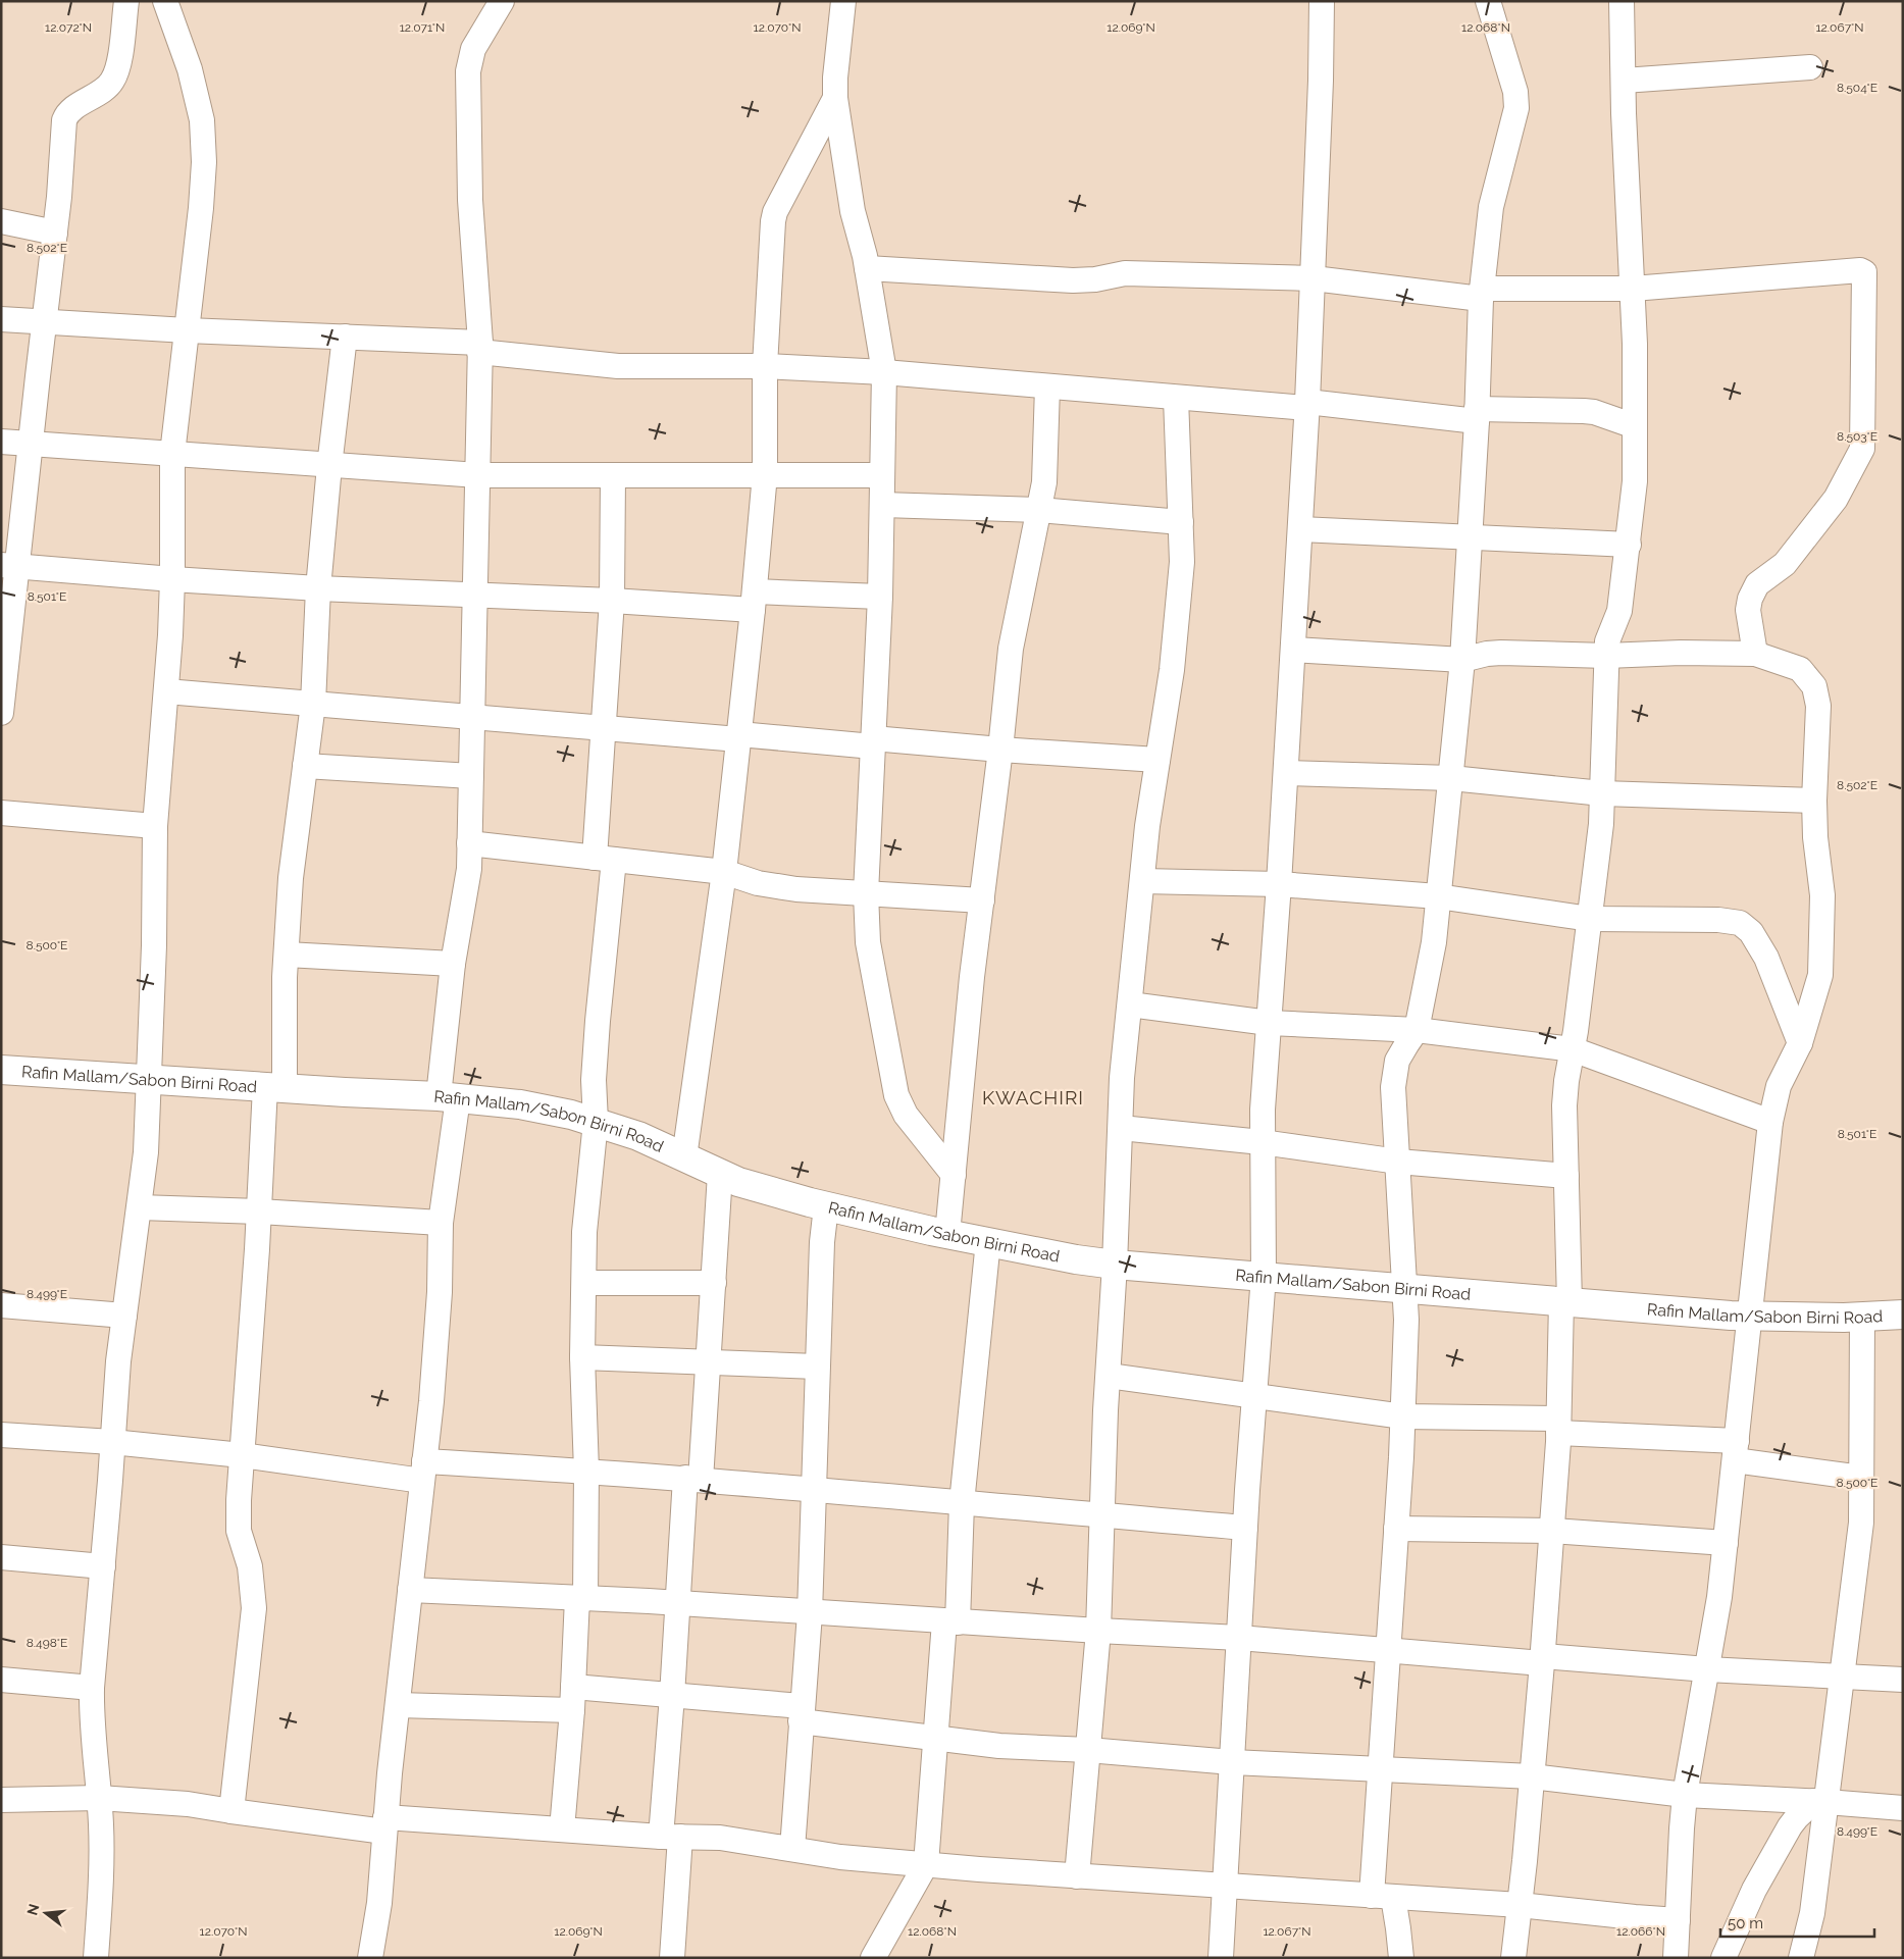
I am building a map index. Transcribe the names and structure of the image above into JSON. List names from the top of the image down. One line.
{"streets":{"street":["Rafin Mallam/Sabon Birni Road"]},"districts":["KWACHIRI"],"scale_bar":"50 m","north":"left","coordinates":["12.072°N","12.071°N","12.070°N","12.069°N","12.068°N","12.067°N","8.504°E","8.502°E","8.503°E","8.501°E","8.500°E","8.499°E","8.498°E","12.066°N"]}
